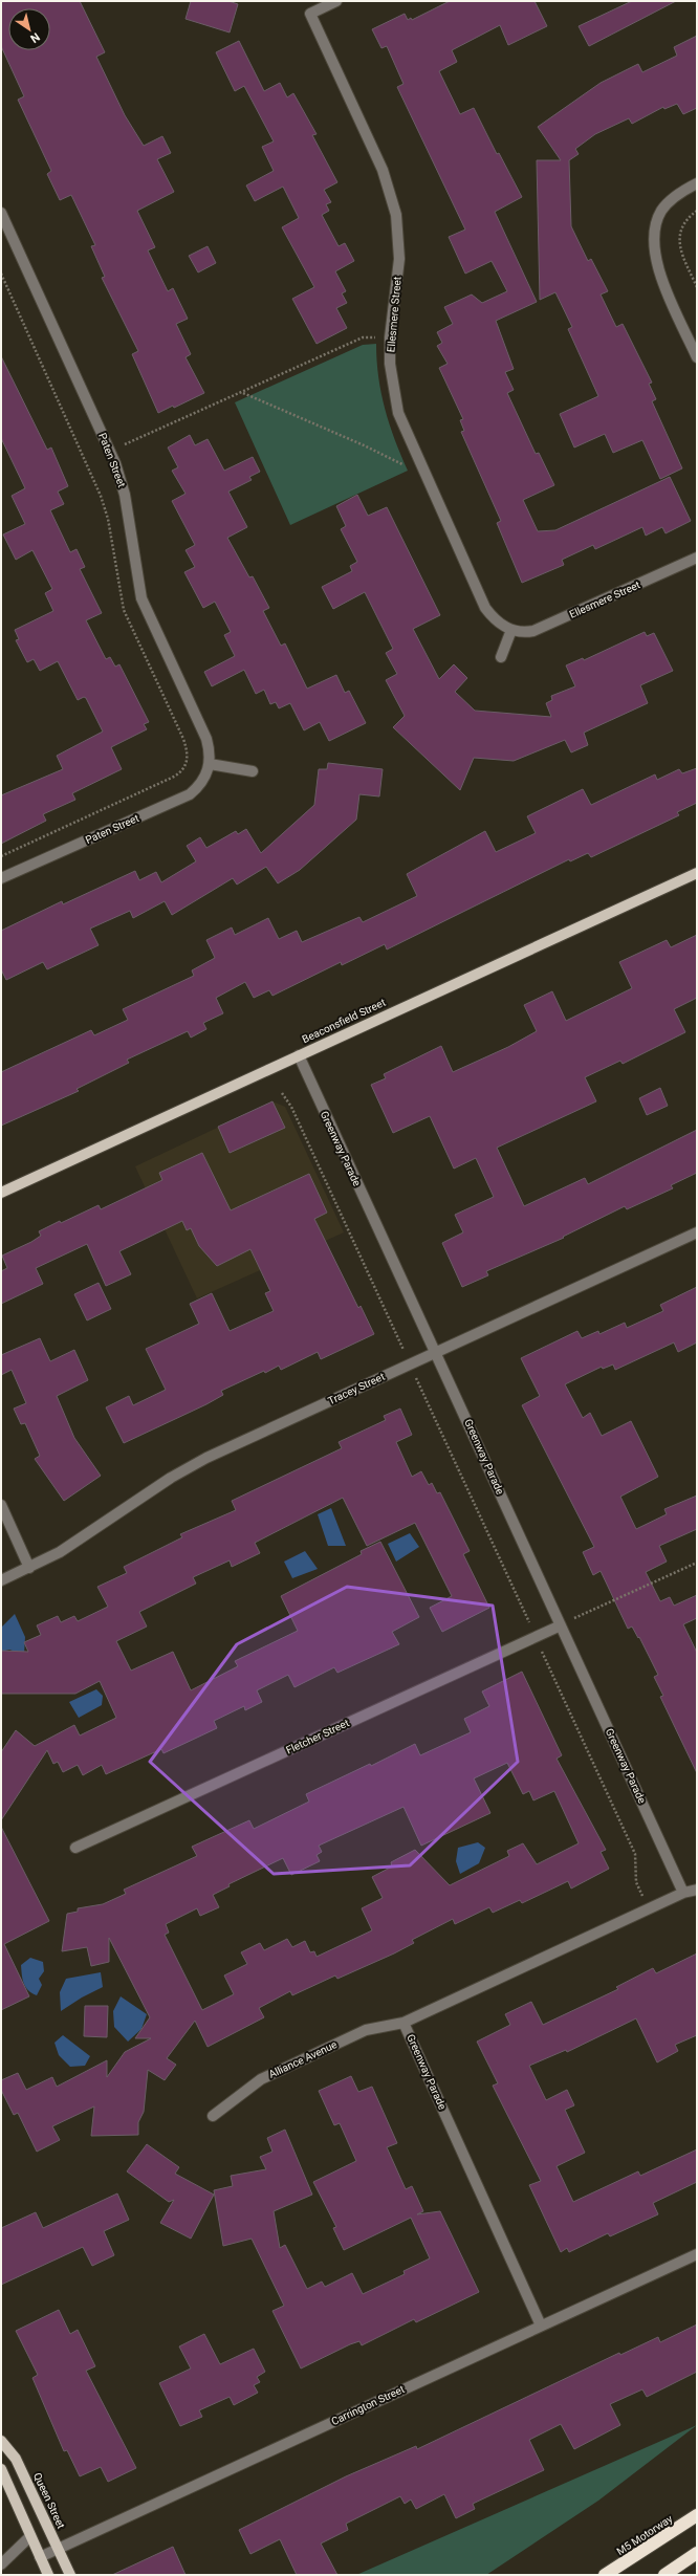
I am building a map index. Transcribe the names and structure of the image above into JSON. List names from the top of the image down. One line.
{"streets":{"highway":["M5 Motorway"],"main road":["Beaconsfield Street","Queen Street"],"street":["Ellesmere Street","Paten Street","Greenway Parade","Tracey Street","Fletcher Street","Alliance Avenue","Carrington Street"]},"crossings":[["Beaconsfield Street","Greenway Parade"],["Greenway Parade","Tracey Street"],["Greenway Parade","Fletcher Street"],["Greenway Parade","Alliance Avenue"],["Greenway Parade","Carrington Street"],["Carrington Street","Queen Street"]],"north":"bottom right"}
